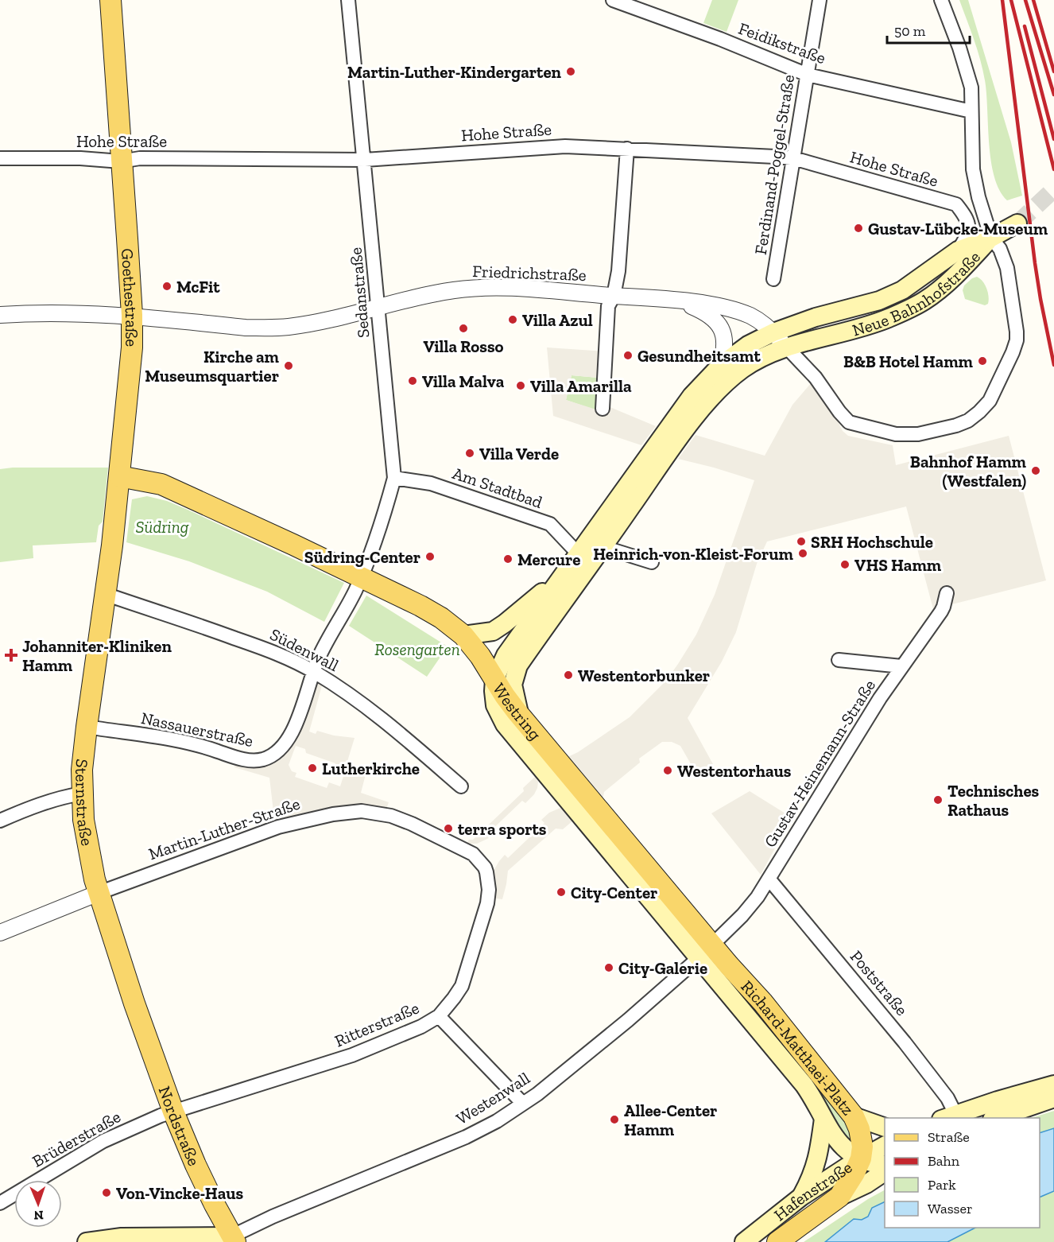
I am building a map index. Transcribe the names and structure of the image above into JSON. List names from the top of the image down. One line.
{"streets":{"main road":["Neue Bahnhofstraße","Goethestraße","Westring","Sternstraße","Richard-Matthaei-Platz","Nordstraße","Hafenstraße"],"street":["Feidikstraße","Hohe Straße","Ferdinand-Poggel-Straße","Friedrichstraße","Sedanstraße","Am Stadtbad","Südenwall","Nassauerstraße","Gustav-Heinemann-Straße","Martin-Luther-Straße","Poststraße","Ritterstraße","Westenwall","Brüderstraße"]},"crossings":[["Feidikstraße","Ferdinand-Poggel-Straße"],["Hohe Straße","Ferdinand-Poggel-Straße"],["Hohe Straße","Neue Bahnhofstraße"],["Hohe Straße","Sedanstraße"],["Hohe Straße","Goethestraße"],["Friedrichstraße","Neue Bahnhofstraße"],["Friedrichstraße","Sedanstraße"],["Friedrichstraße","Goethestraße"],["Neue Bahnhofstraße","Am Stadtbad"],["Neue Bahnhofstraße","Westring"],["Sedanstraße","Am Stadtbad"],["Sedanstraße","Südenwall"],["Sedanstraße","Nassauerstraße"],["Goethestraße","Südenwall"],["Goethestraße","Sternstraße"],["Südenwall","Sternstraße"],["Westring","Gustav-Heinemann-Straße"],["Westring","Richard-Matthaei-Platz"],["Westring","Westenwall"],["Nassauerstraße","Sternstraße"],["Gustav-Heinemann-Straße","Poststraße"],["Gustav-Heinemann-Straße","Richard-Matthaei-Platz"],["Gustav-Heinemann-Straße","Westenwall"],["Sternstraße","Martin-Luther-Straße"],["Sternstraße","Nordstraße"],["Martin-Luther-Straße","Ritterstraße"],["Ritterstraße","Nordstraße"],["Ritterstraße","Brüderstraße"],["Richard-Matthaei-Platz","Westenwall"],["Richard-Matthaei-Platz","Hafenstraße"],["Westenwall","Nordstraße"],["Nordstraße","Brüderstraße"]],"parks":["Südring","Rosengarten"],"places":{"other":["Martin-Luther-Kindergarten","Gustav-Lübcke-Museum","McFit","Villa Azul","Villa Rosso","Gesundheitsamt","B&B Hotel Hamm","Kirche am Museumsquartier","Villa Malva","Villa Amarilla","Villa Verde","Bahnhof Hamm (Westfalen)","SRH Hochschule","Heinrich-von-Kleist-Forum","Südring-Center","Mercure","VHS Hamm","Westentorbunker","Lutherkirche","Westentorhaus","Technisches Rathaus","terra sports","City-Center","City-Galerie","Allee-Center Hamm","Von-Vincke-Haus"],"health":["Johanniter-Kliniken Hamm"]},"legend":["Straße","Bahn","Park","Wasser"],"scale_bar":"50 m","north":"bottom"}
